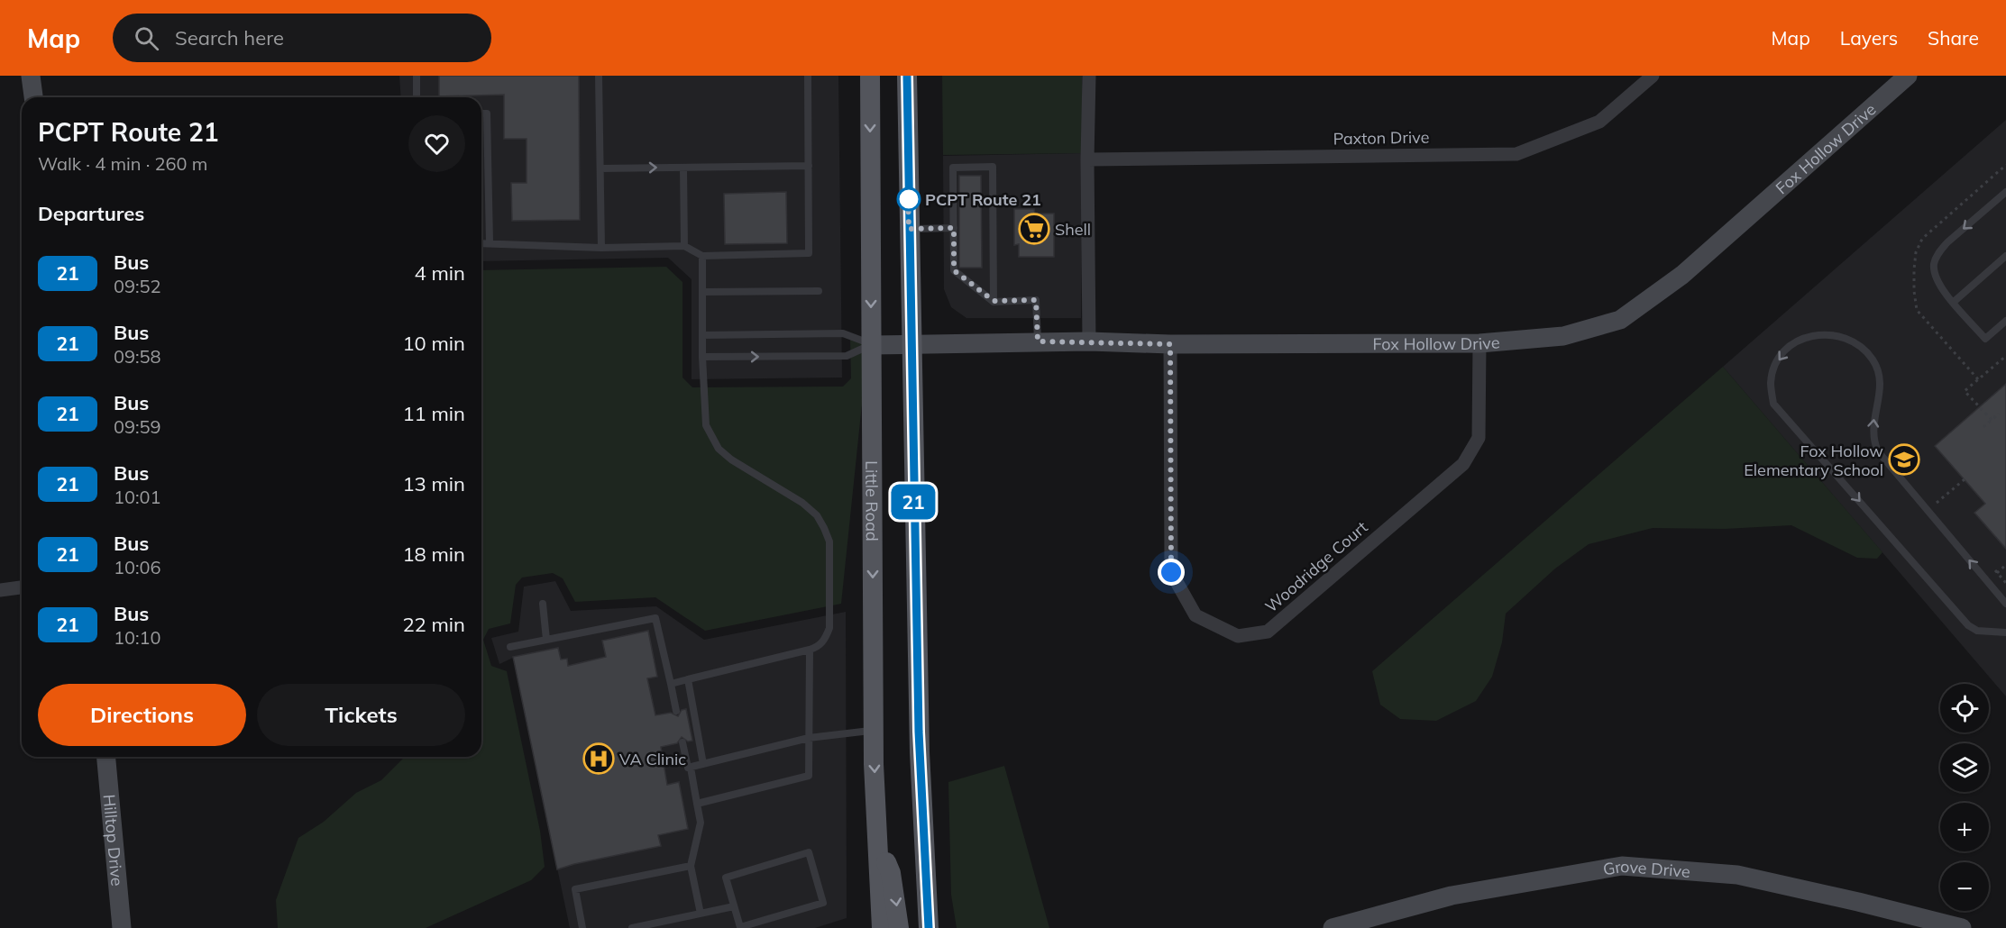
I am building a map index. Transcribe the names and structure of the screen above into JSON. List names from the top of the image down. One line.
{"streets":{"main road":["Little Road"],"street":["Paxton Drive","Fox Hollow Drive","Woodridge Court","Hilltop Drive","Grove Drive"]},"crossings":[["Fox Hollow Drive","Little Road"],["Fox Hollow Drive","Woodridge Court"]],"places":{"other":["PCPT Route 21"],"supermarket":["Shell"],"school or university":["Fox Hollow Elementary School"],"hospital":["VA Clinic"]},"lines":["bus line 21"],"page":{"header":"Map","search":"Search here","nav":["Map","Layers","Share"],"on_map":"21","heading":[["PCPT Route 21","Walk · 4 min · 260 m"],"Departures"],"list":[{"mark":"21","name":"Bus","note":"09:52","value":"4 min"},{"mark":"21","name":"Bus","note":"09:58","value":"10 min"},{"mark":"21","name":"Bus","note":"09:59","value":"11 min"},{"mark":"21","name":"Bus","note":"10:01","value":"13 min"},{"mark":"21","name":"Bus","note":"10:06","value":"18 min"},{"mark":"21","name":"Bus","note":"10:10","value":"22 min"}],"buttons":["Directions","Tickets"],"map_buttons":["+","−"]}}
